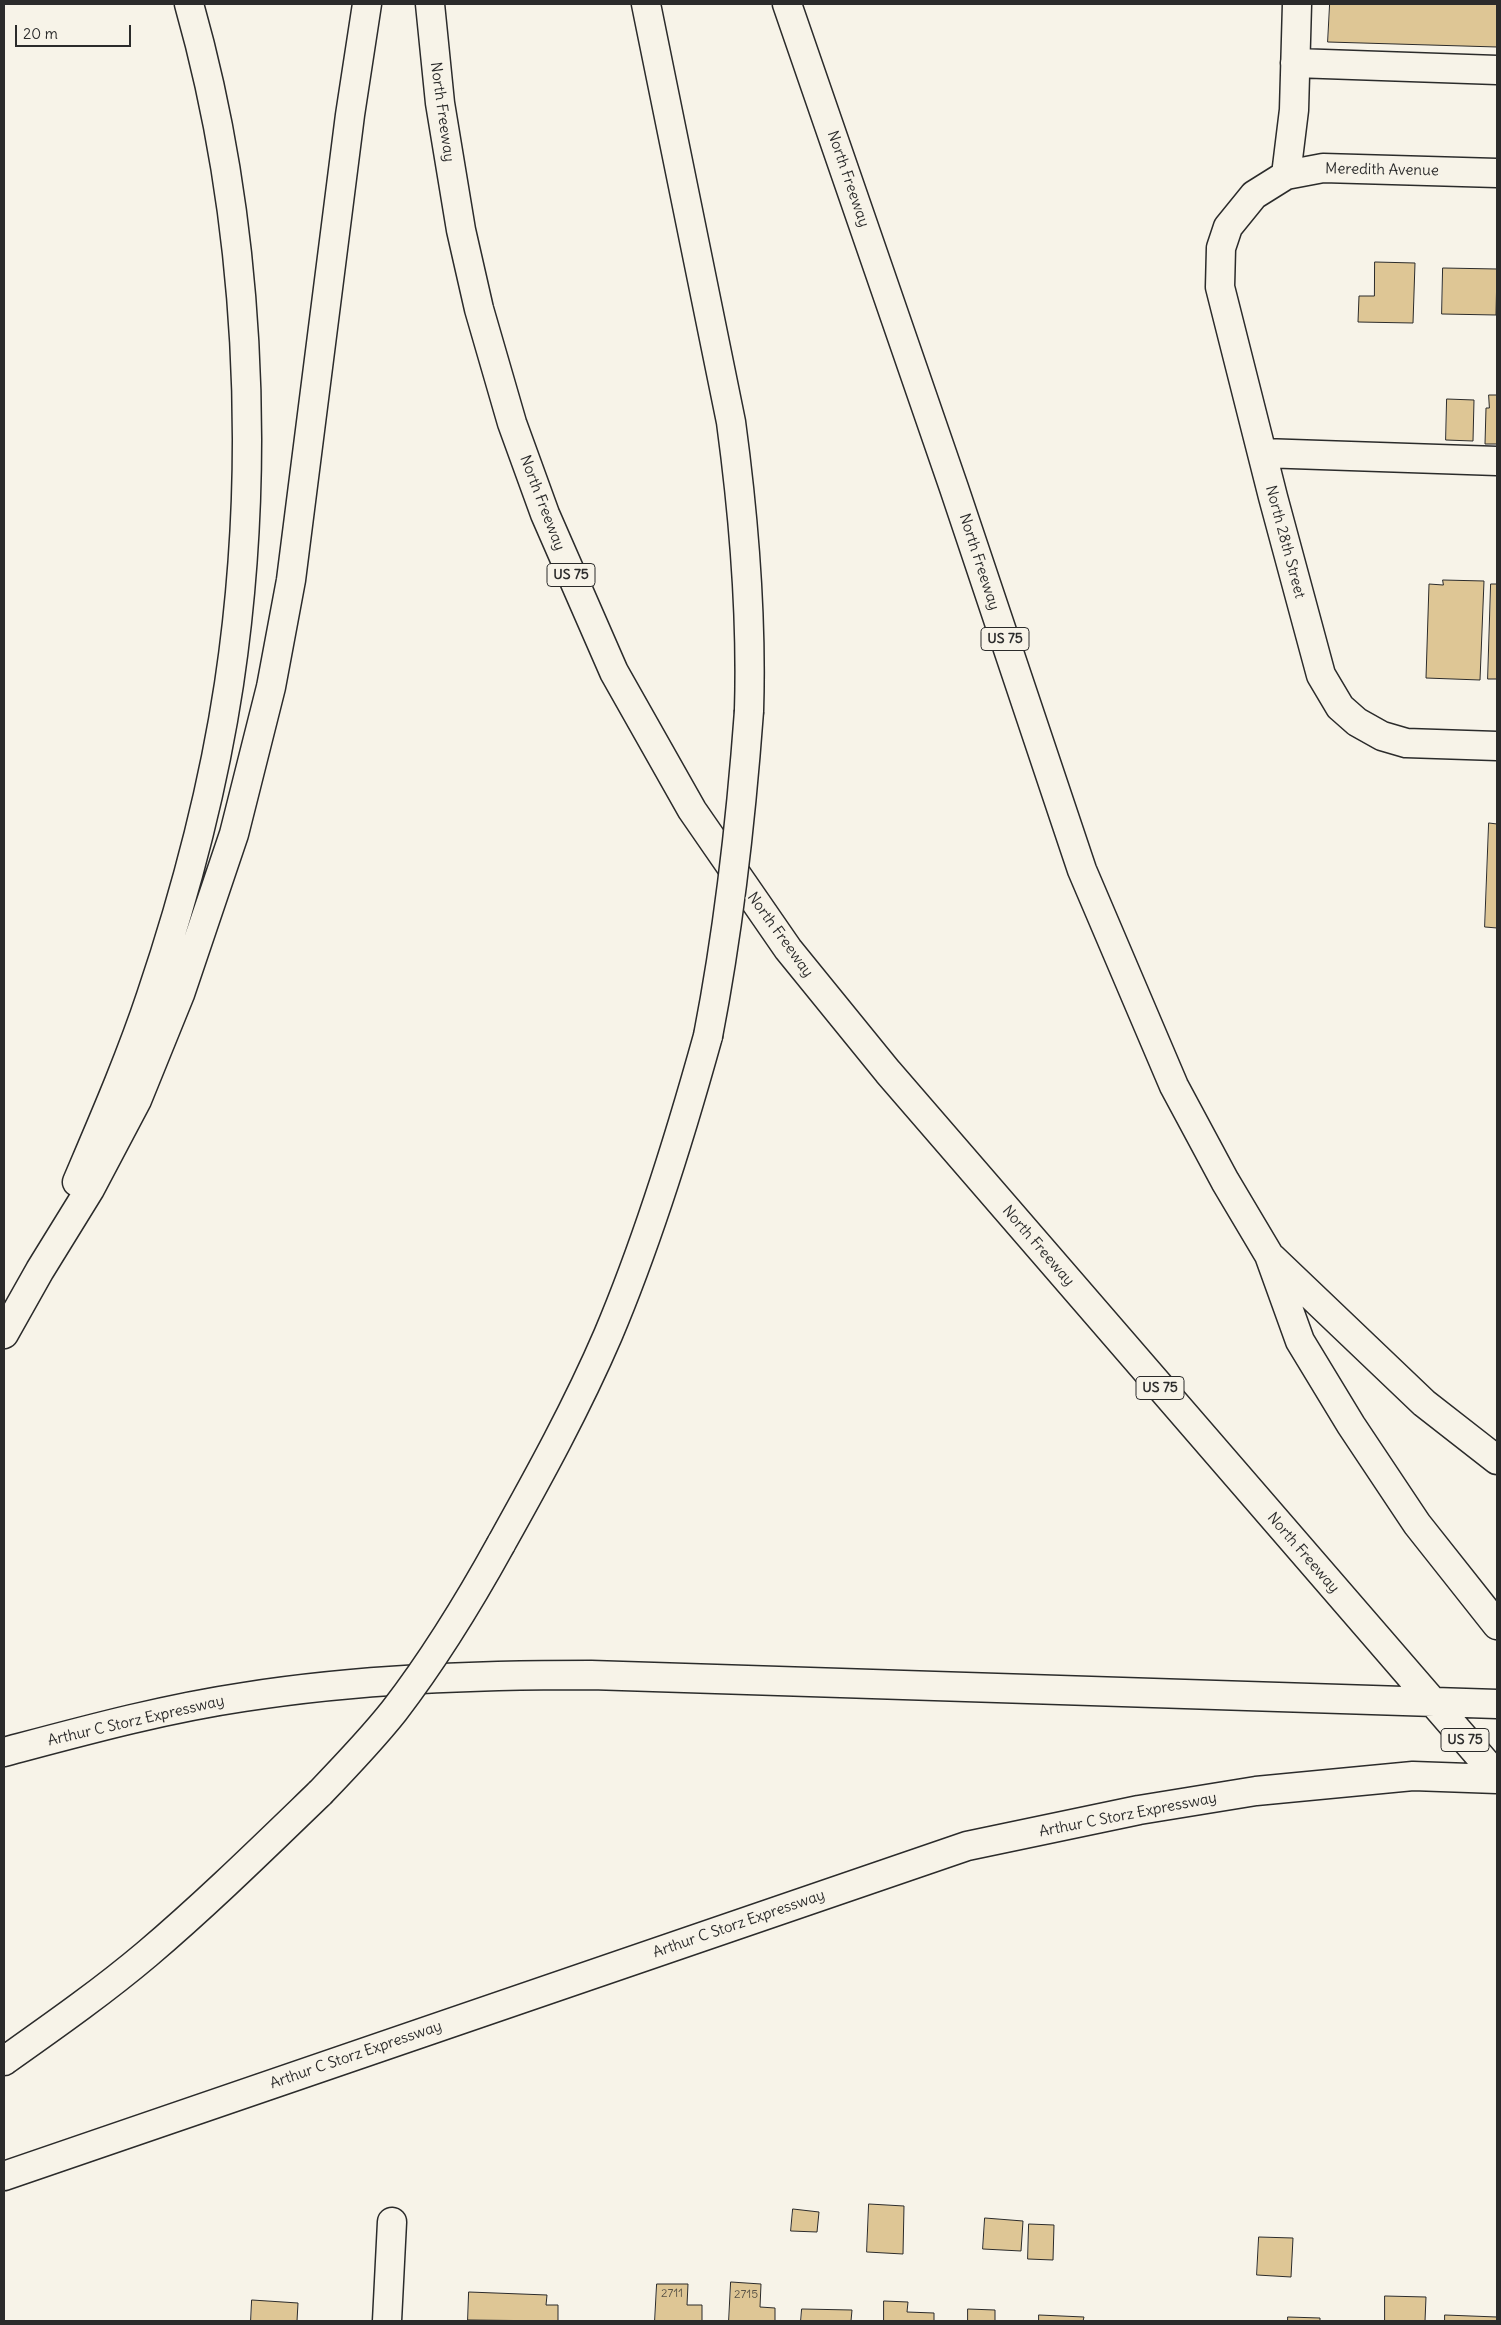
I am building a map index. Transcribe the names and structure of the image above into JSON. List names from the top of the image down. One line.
{"streets":{"main road":["North Freeway","Meredith Avenue","North 28th Street","US 75","Arthur C Storz Expressway"]},"crossings":[["North Freeway","US 75"],["North Freeway","Arthur C Storz Expressway"],["Meredith Avenue","North 28th Street"],["US 75","Arthur C Storz Expressway"]],"house_numbers":["2711","2715"],"scale_bar":"20 m"}
